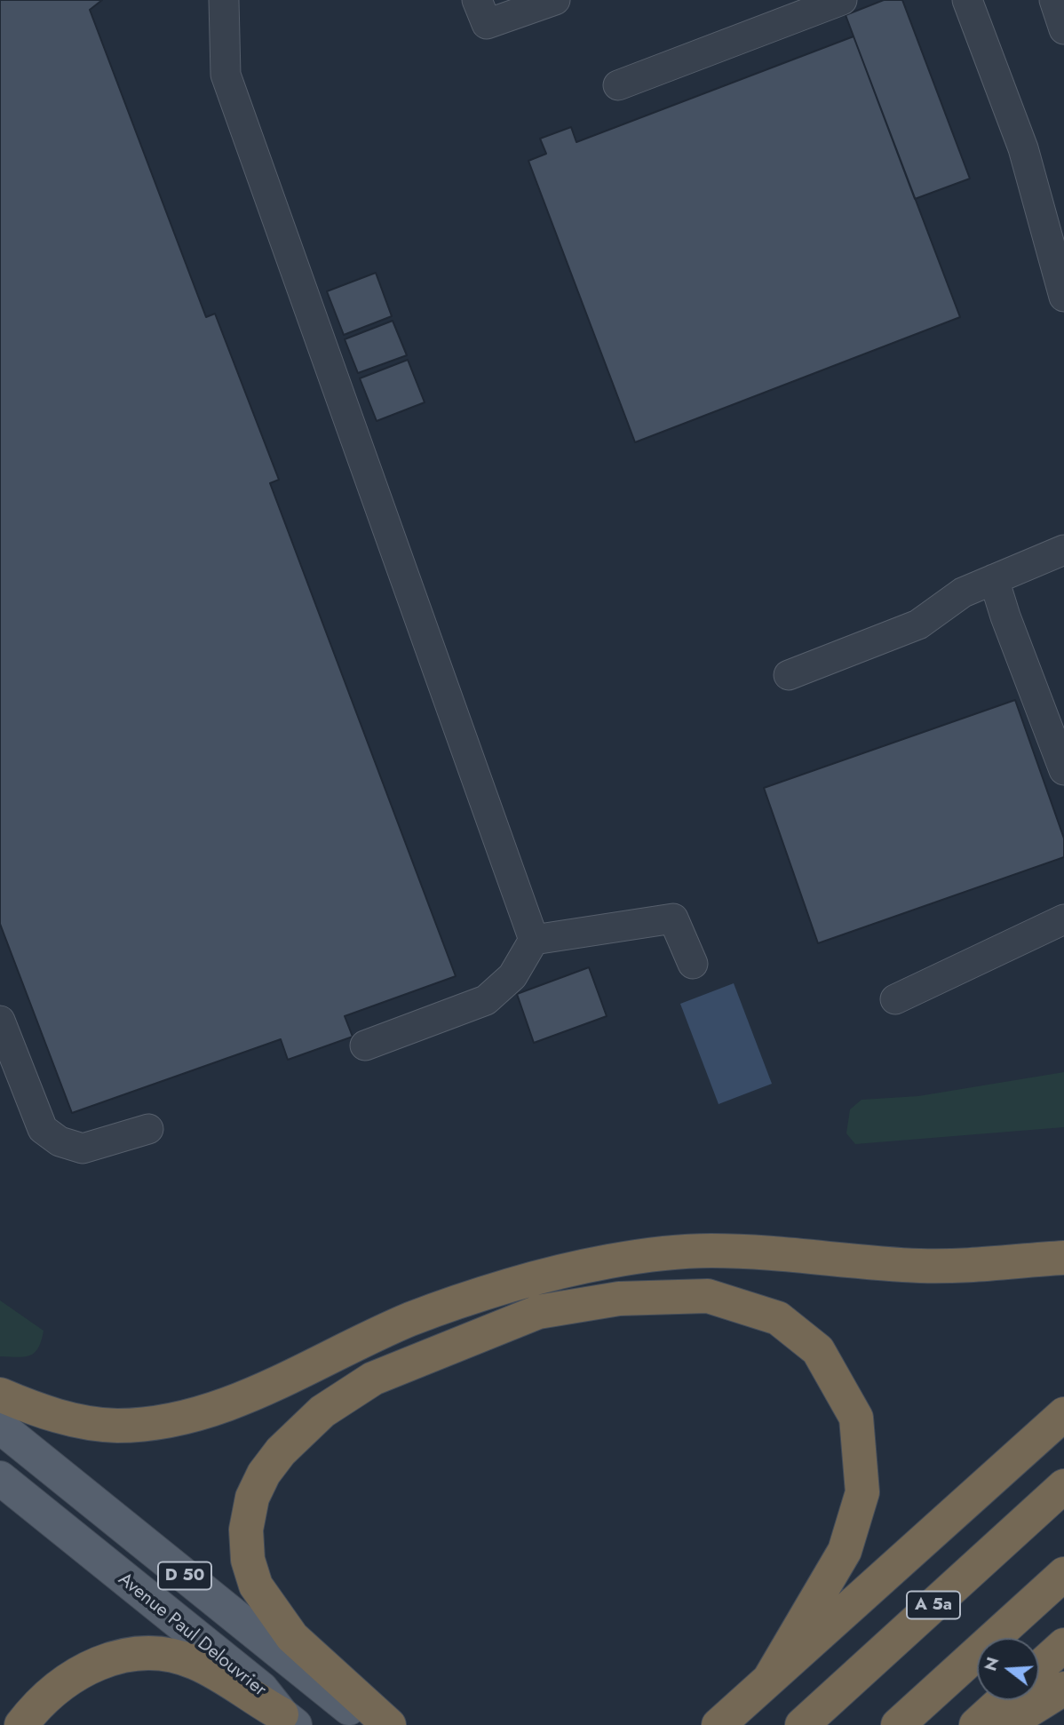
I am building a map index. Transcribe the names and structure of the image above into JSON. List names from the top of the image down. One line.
{"streets":{"highway":["A 5a"],"main road":["D 50","Avenue Paul Delouvrier"]},"north":"left"}
